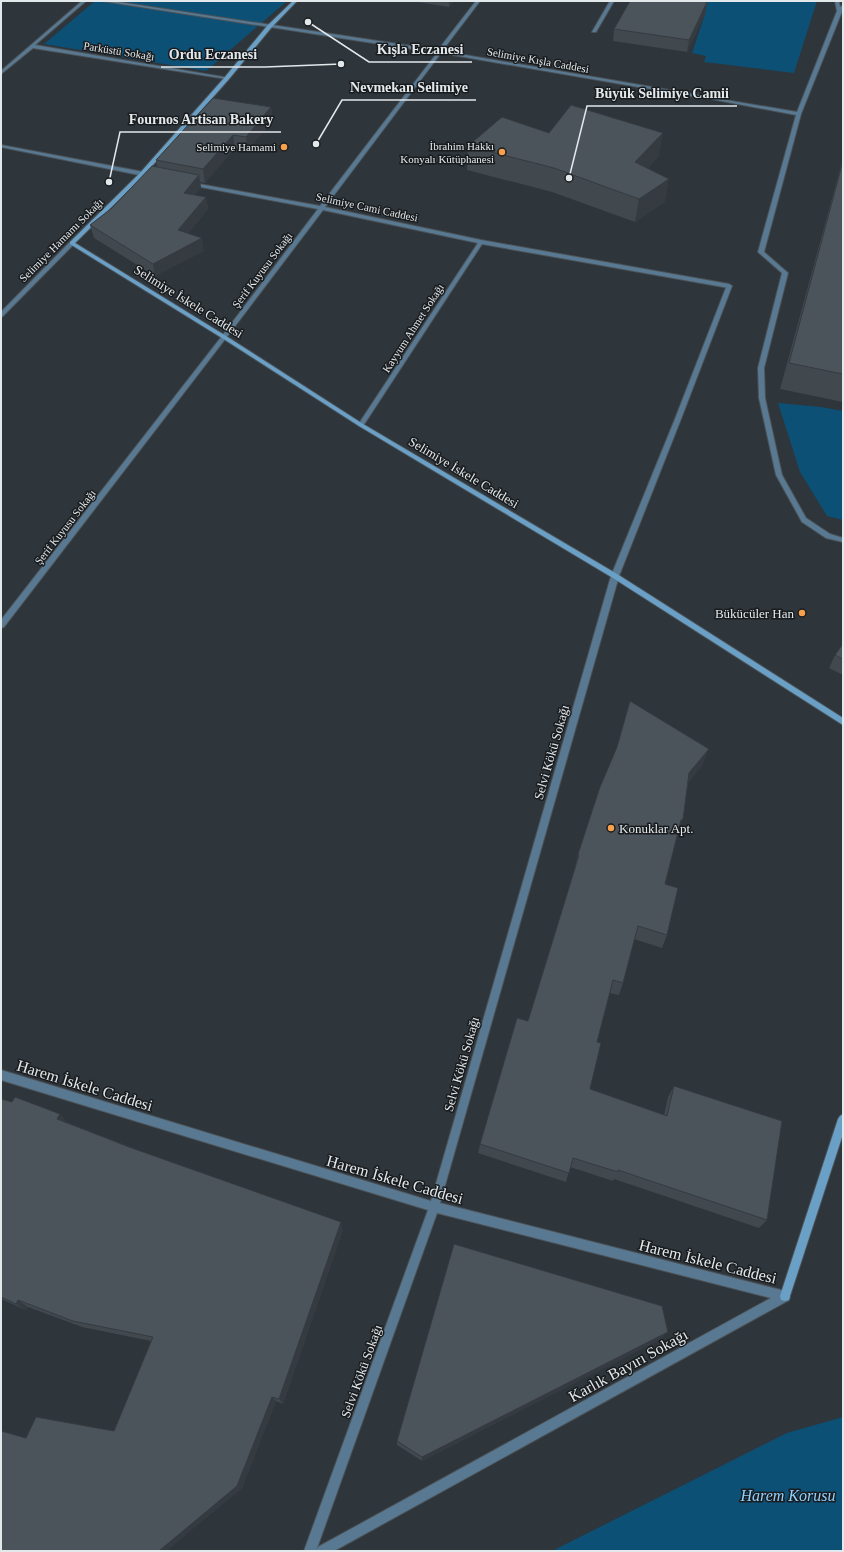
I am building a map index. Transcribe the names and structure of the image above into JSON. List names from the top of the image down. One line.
{"streets":{"street":["Parküstü Sokağı","Selimiye Kışla Caddesi","Selimiye Cami Caddesi","Selimiye Hamamı Sokağı","Şerif Kuyusu Sokağı","Selimiye İskele Caddesi","Kayyum Ahmet Sokağı","Selvi Kökü Sokağı","Harem İskele Caddesi","Karlık Bayırı Sokağı"]},"crossings":[["Parküstü Sokağı","Selimiye Hamamı Sokağı"],["Selimiye Kışla Caddesi","Selimiye Hamamı Sokağı"],["Selimiye Kışla Caddesi","Şerif Kuyusu Sokağı"],["Selimiye Cami Caddesi","Şerif Kuyusu Sokağı"],["Selimiye Cami Caddesi","Kayyum Ahmet Sokağı"],["Selimiye Cami Caddesi","Selvi Kökü Sokağı"],["Selimiye Hamamı Sokağı","Selimiye İskele Caddesi"],["Şerif Kuyusu Sokağı","Selimiye İskele Caddesi"],["Selimiye İskele Caddesi","Kayyum Ahmet Sokağı"],["Selimiye İskele Caddesi","Selvi Kökü Sokağı"],["Selvi Kökü Sokağı","Harem İskele Caddesi"],["Harem İskele Caddesi","Karlık Bayırı Sokağı"]],"parks":["Harem Korusu"],"places":["Kışla Eczanesi","Ordu Eczanesi","Nevmekan Selimiye","Selimiye Hamami","İbrahim Hakkı Konyalı Kütüphanesi","Büyük Selimiye Camii","Fournos Artisan Bakery","Bükücüler Han","Konuklar Apt."]}
